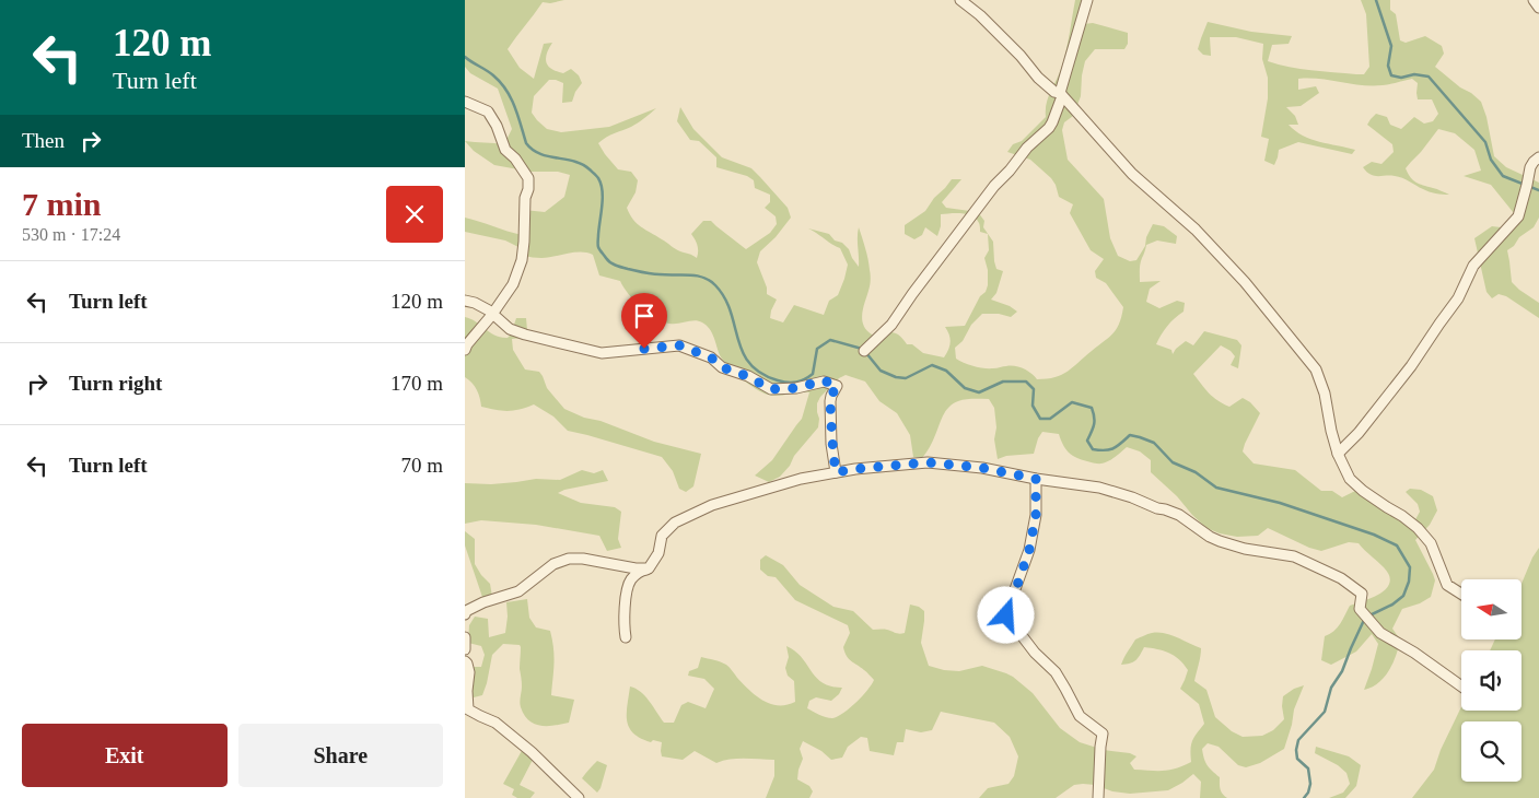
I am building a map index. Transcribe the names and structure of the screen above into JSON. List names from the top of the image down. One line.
{"north":"left","page":{"turn":["120 m","Turn left"],"then":"Then","heading":["7 min","530 m · 17:24"],"list":[{"name":"Turn left","value":"120 m"},{"name":"Turn right","value":"170 m"},{"name":"Turn left","value":"70 m"}],"buttons":["Exit","Share"]}}
